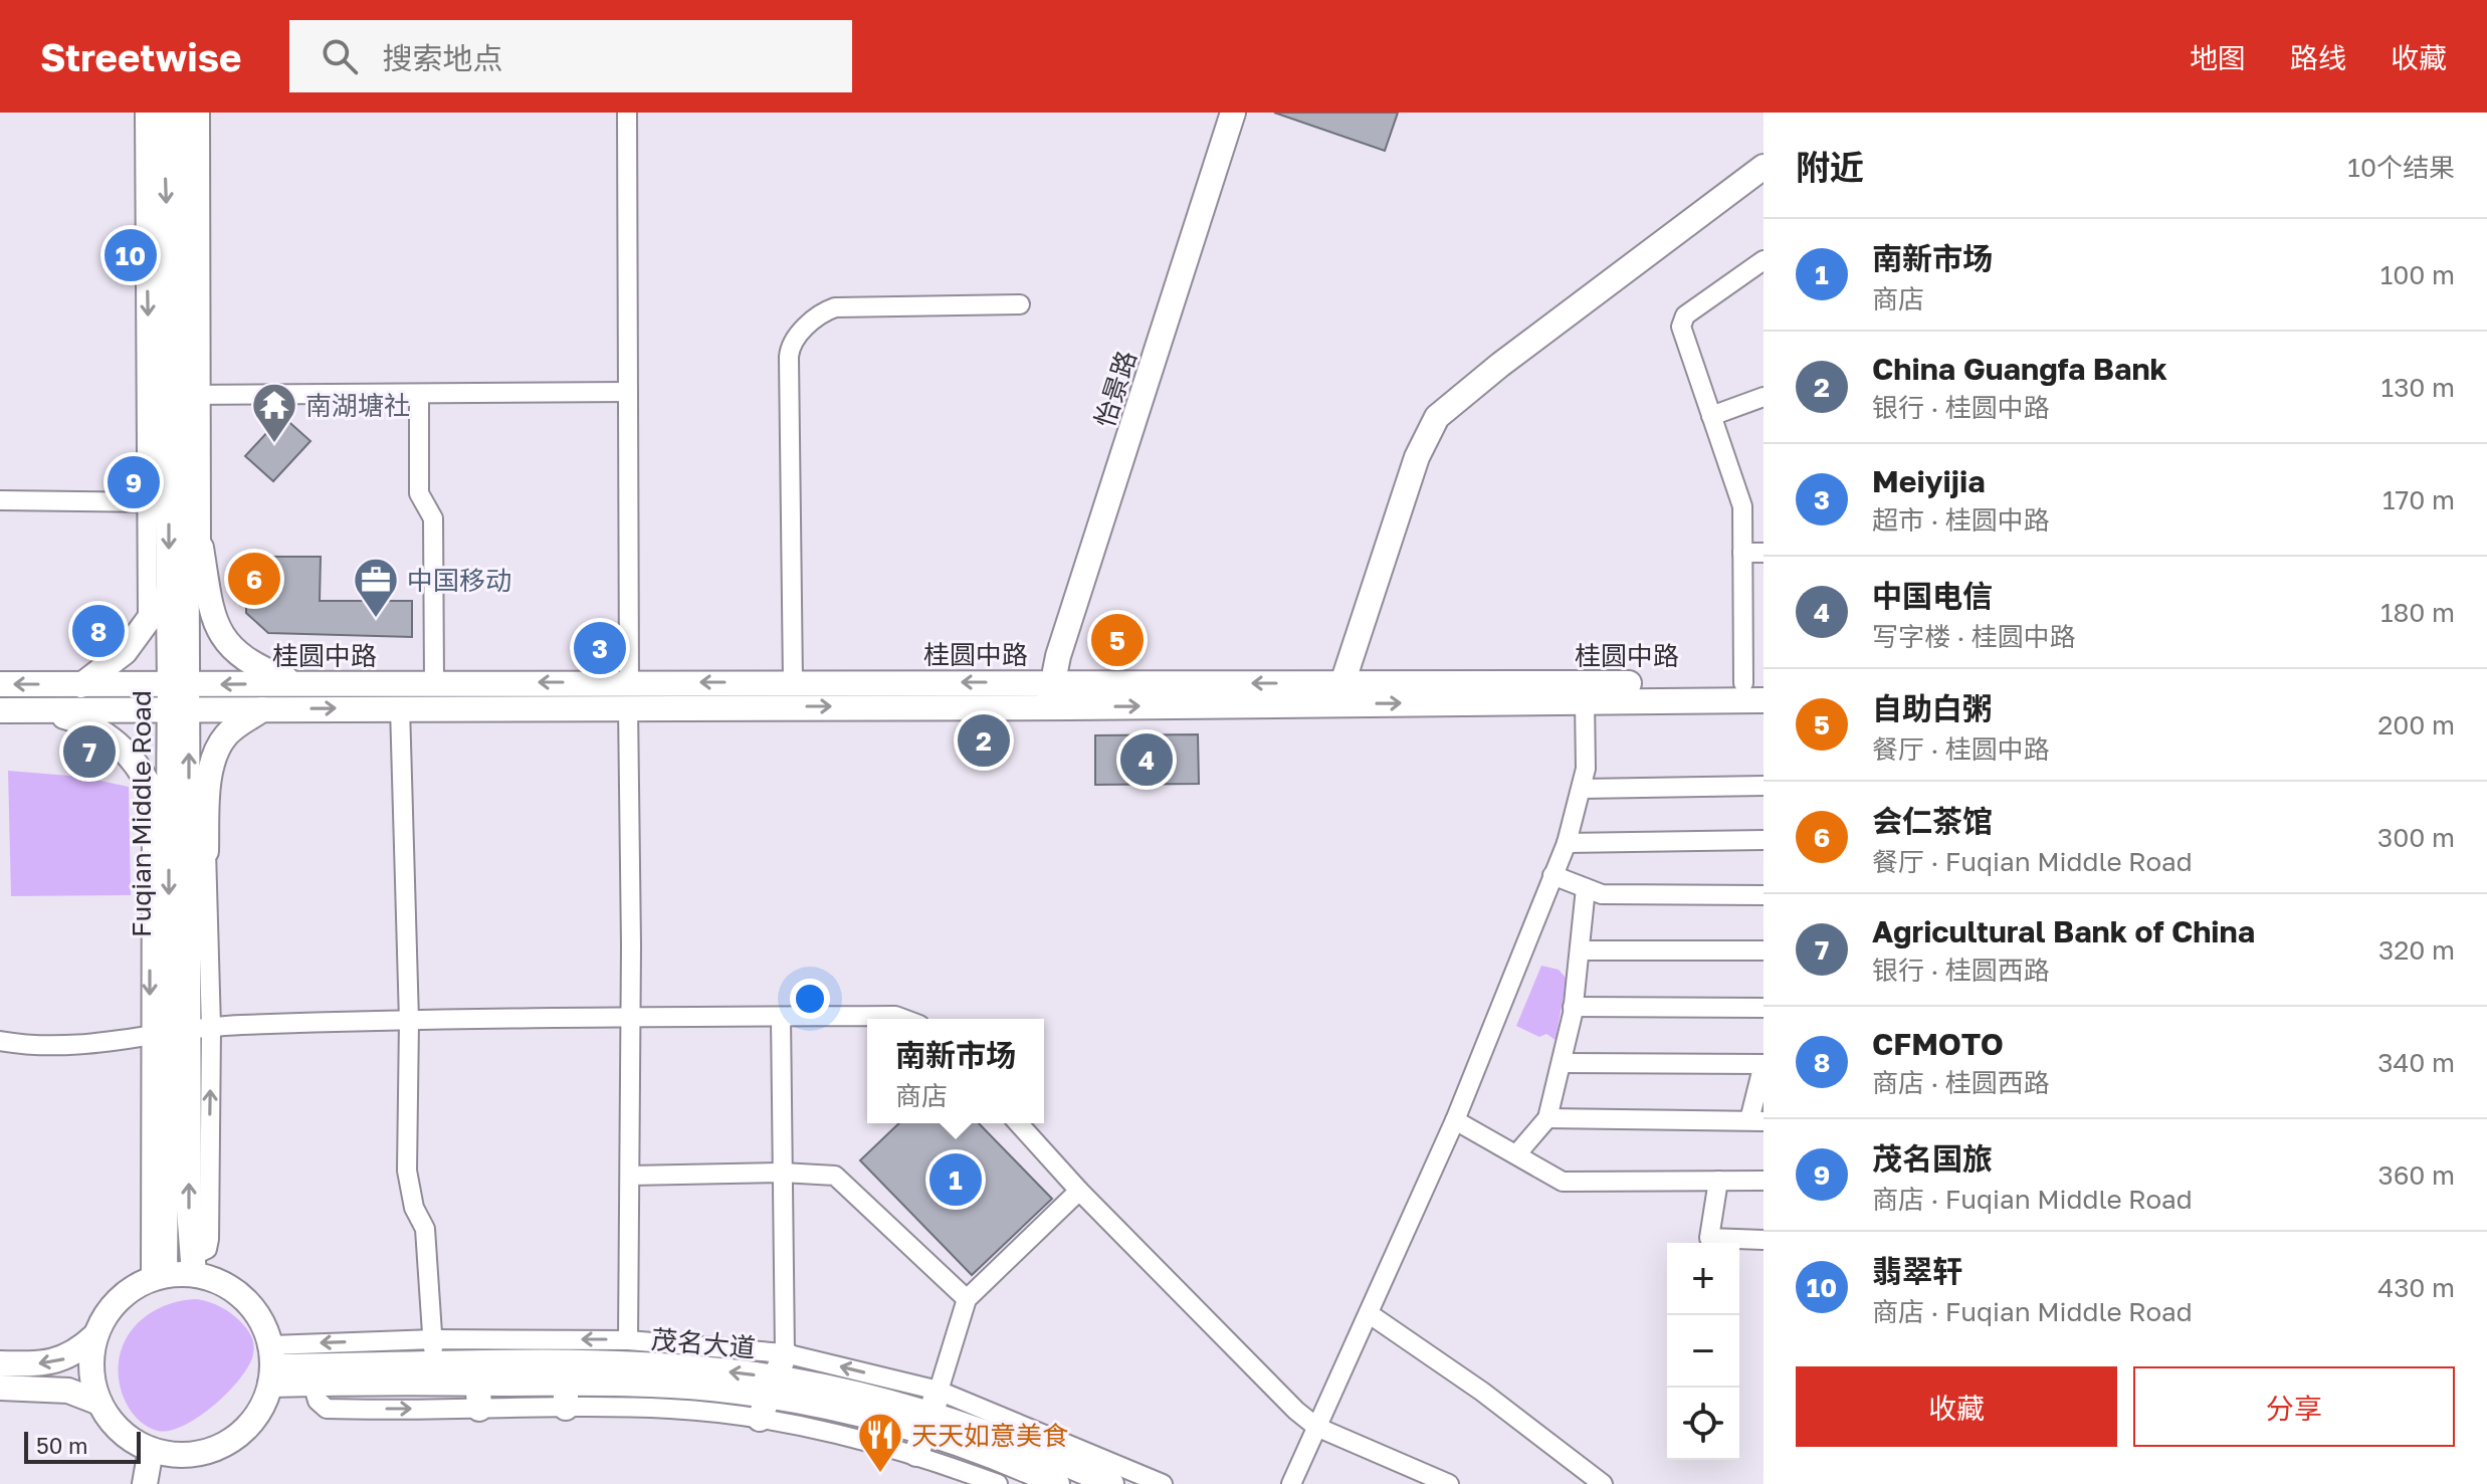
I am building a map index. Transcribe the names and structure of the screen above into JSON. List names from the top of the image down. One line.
{"streets":{"main road":["怡景路","桂圆中路","Fuqian Middle Road","茂名大道"]},"crossings":[["怡景路","桂圆中路"],["桂圆中路","Fuqian Middle Road"],["Fuqian Middle Road","茂名大道"]],"places":{"temple":["南湖塘社"],"office":["中国移动"],"restaurant":["天天如意美食"]},"scale_bar":"50 m","page":{"header":"Streetwise","search":"搜索地点","nav":["地图","路线","收藏"],"heading":["附近","10个结果"],"list":[{"mark":"1","name":"南新市场","note":"商店","value":"100 m"},{"mark":"2","name":"China Guangfa Bank","note":"银行 · 桂圆中路","value":"130 m"},{"mark":"3","name":"Meiyijia","note":"超市 · 桂圆中路","value":"170 m"},{"mark":"4","name":"中国电信","note":"写字楼 · 桂圆中路","value":"180 m"},{"mark":"5","name":"自助白粥","note":"餐厅 · 桂圆中路","value":"200 m"},{"mark":"6","name":"会仁茶馆","note":"餐厅 · Fuqian Middle Road","value":"300 m"},{"mark":"7","name":"Agricultural Bank of China","note":"银行 · 桂圆西路","value":"320 m"},{"mark":"8","name":"CFMOTO","note":"商店 · 桂圆西路","value":"340 m"},{"mark":"9","name":"茂名国旅","note":"商店 · Fuqian Middle Road","value":"360 m"},{"mark":"10","name":"翡翠轩","note":"商店 · Fuqian Middle Road","value":"430 m"}],"pins":["10","9","6","8","5","3","2","7","4","1"],"popup":["南新市场","商店"],"map_buttons":["+","−"],"buttons":["收藏","分享"],"scale":"50 m"}}
